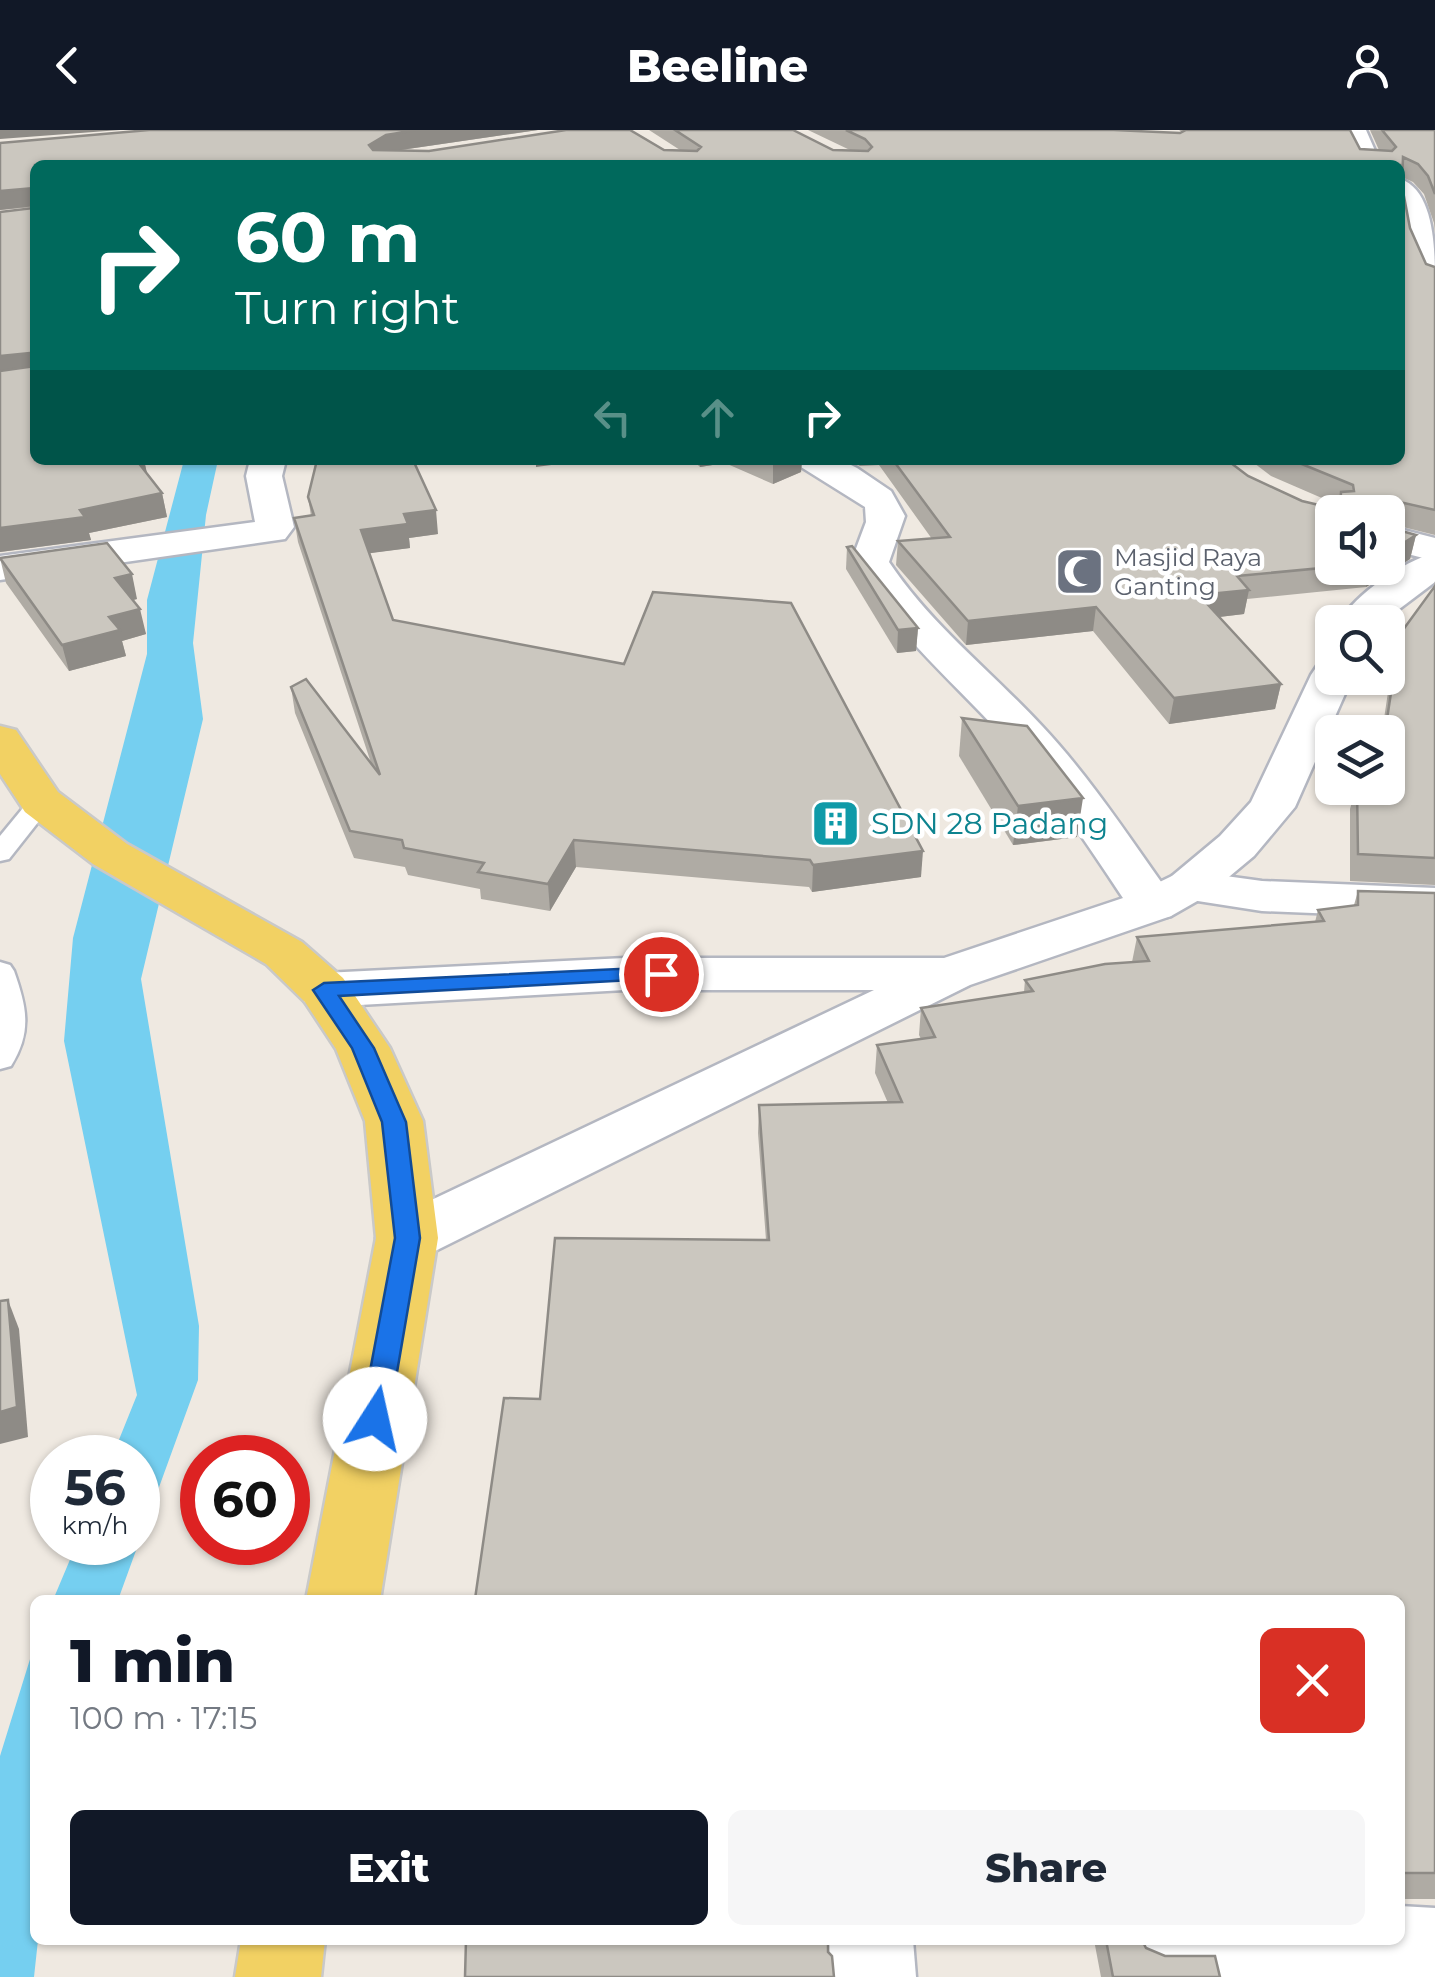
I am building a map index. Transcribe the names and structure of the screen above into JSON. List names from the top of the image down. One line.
{"places":{"mosque":["Masjid Raya Ganting"],"building":["SDN 28 Padang"]},"page":{"header":"Beeline","turn":["60 m","Turn right"],"speed":"56 km/h","limit":"60","heading":["1 min","100 m · 17:15"],"buttons":["Exit","Share"]}}
